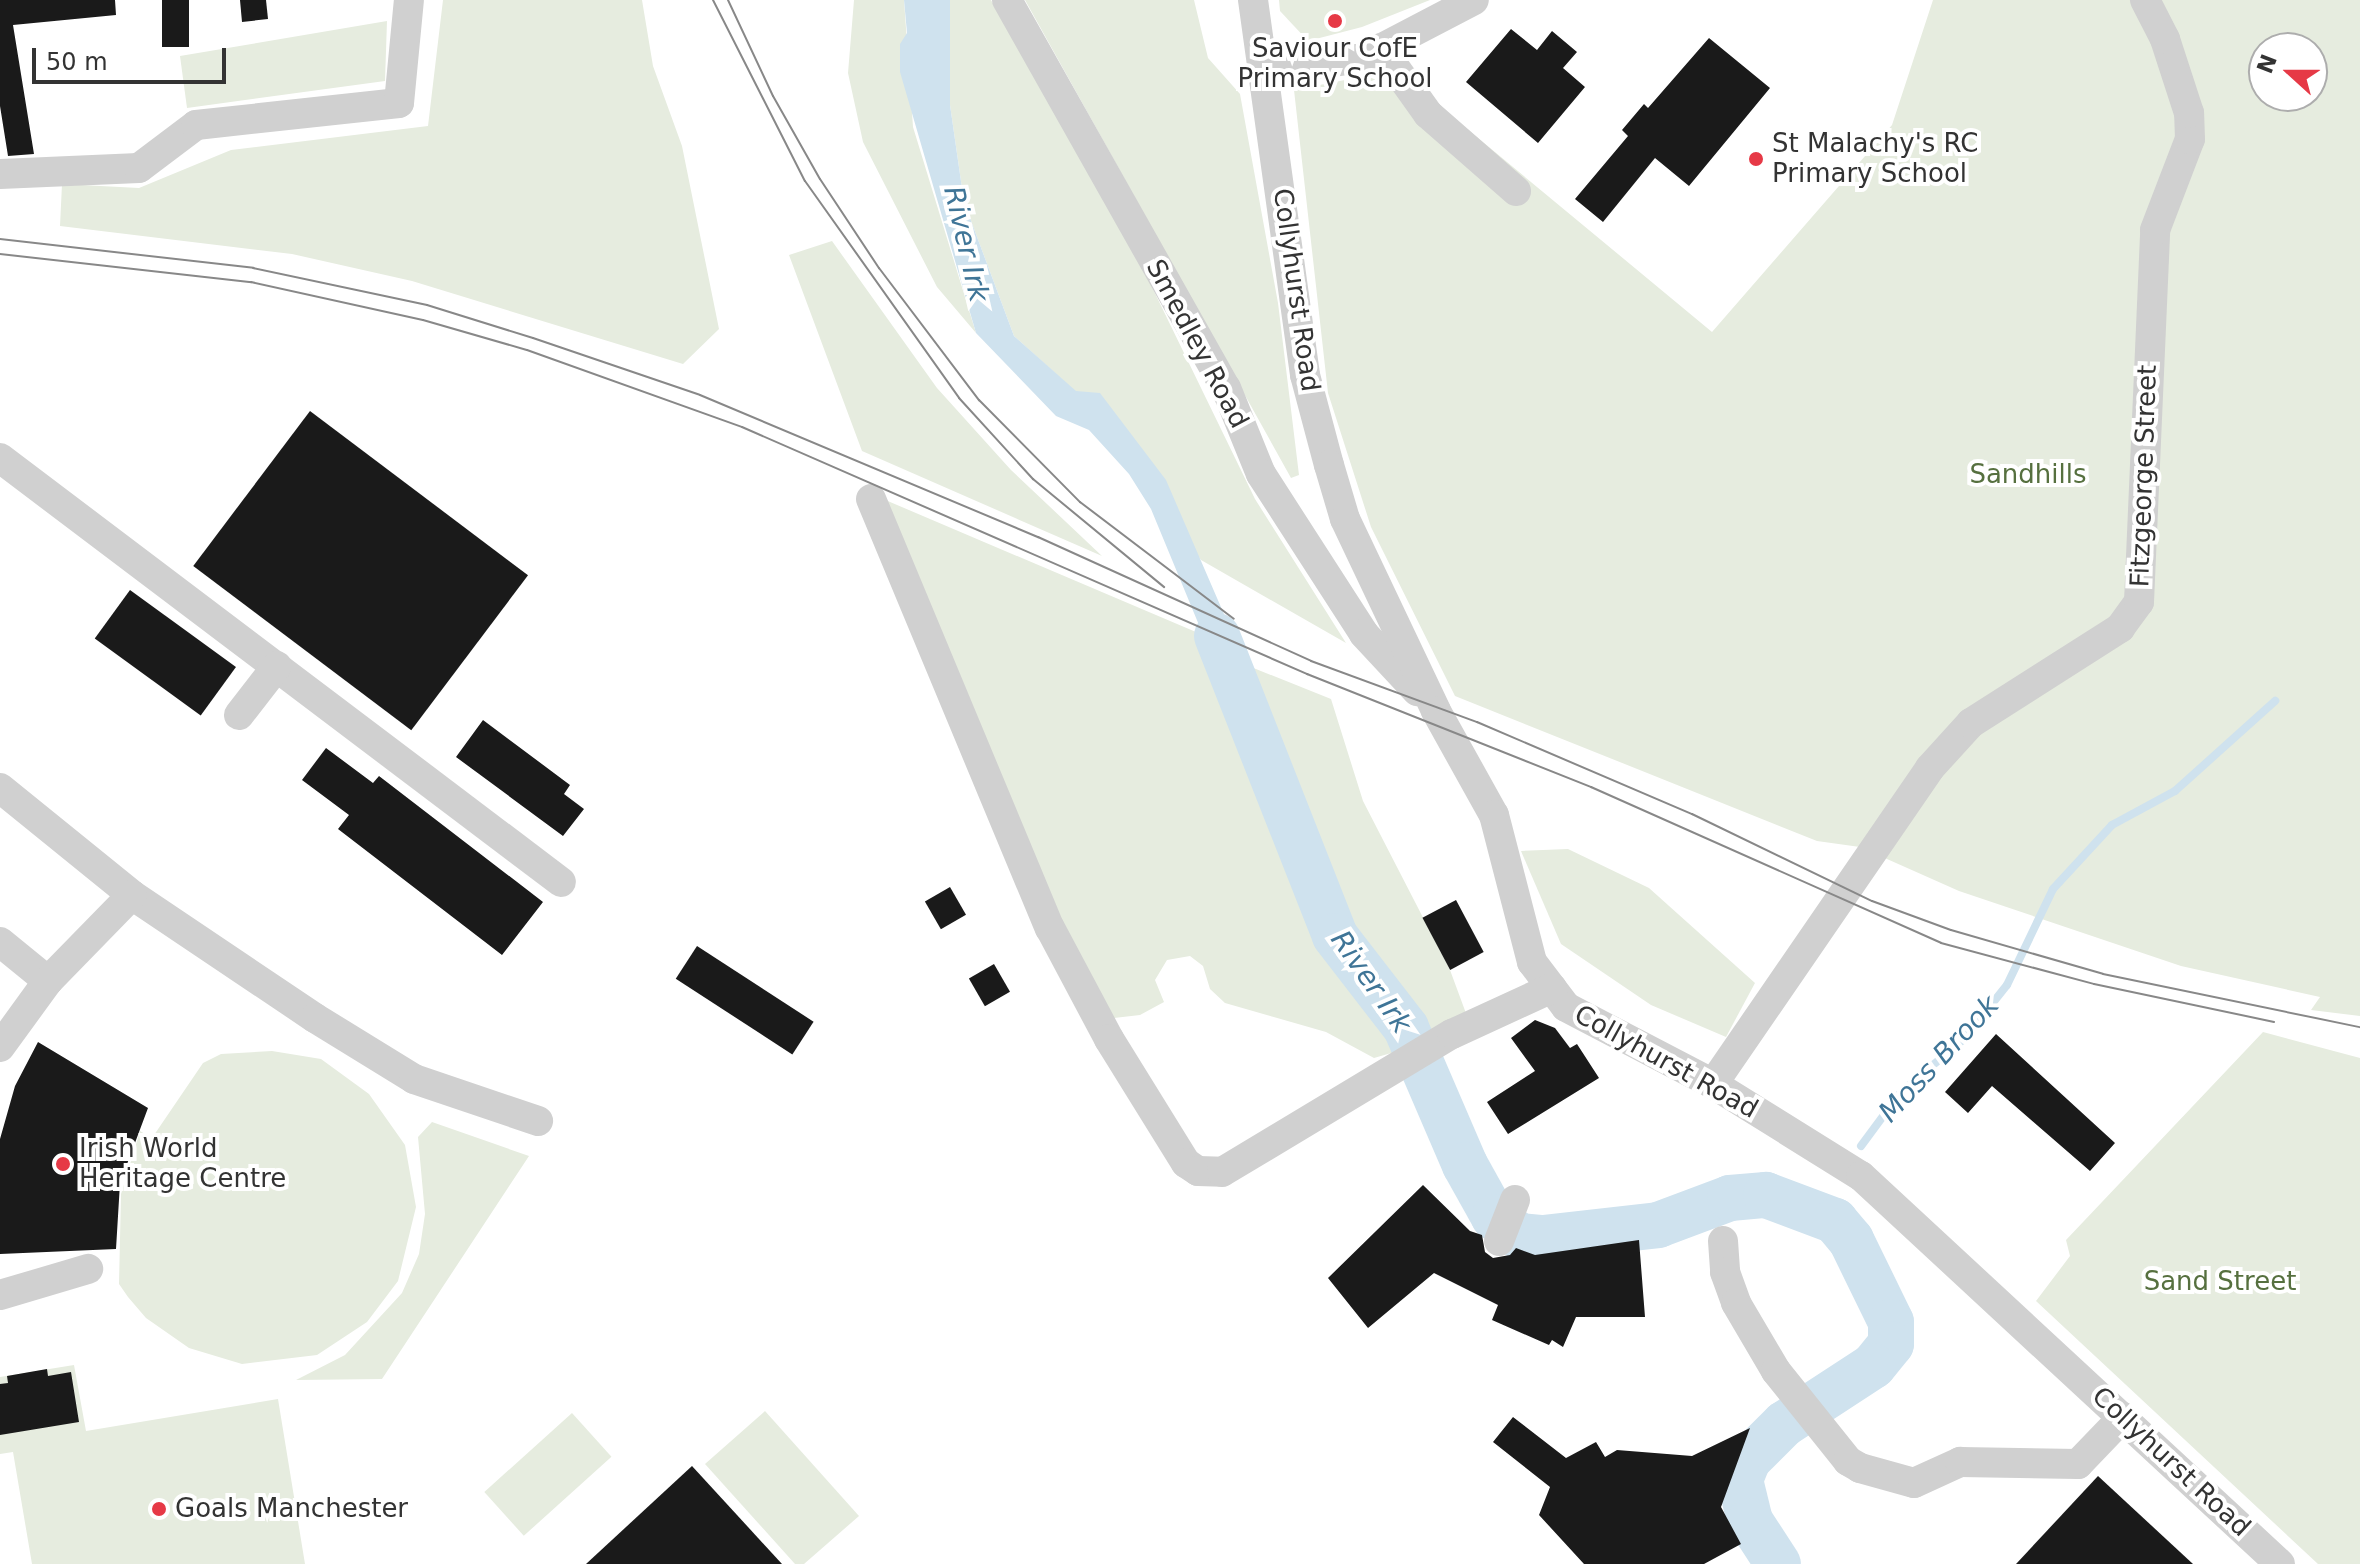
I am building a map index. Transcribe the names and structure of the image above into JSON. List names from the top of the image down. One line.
{"streets":{"street":["Collyhurst Road","Smedley Road","Fitzgeorge Street"]},"crossings":[["Collyhurst Road","Smedley Road"],["Collyhurst Road","Fitzgeorge Street"]],"water":["River Irk","Moss Brook"],"parks":["Sandhills","Sand Street"],"places":["Saviour CofE Primary School","St Malachy's RC Primary School","Irish World Heritage Centre","Goals Manchester"],"scale_bar":"50 m","north":"left"}
